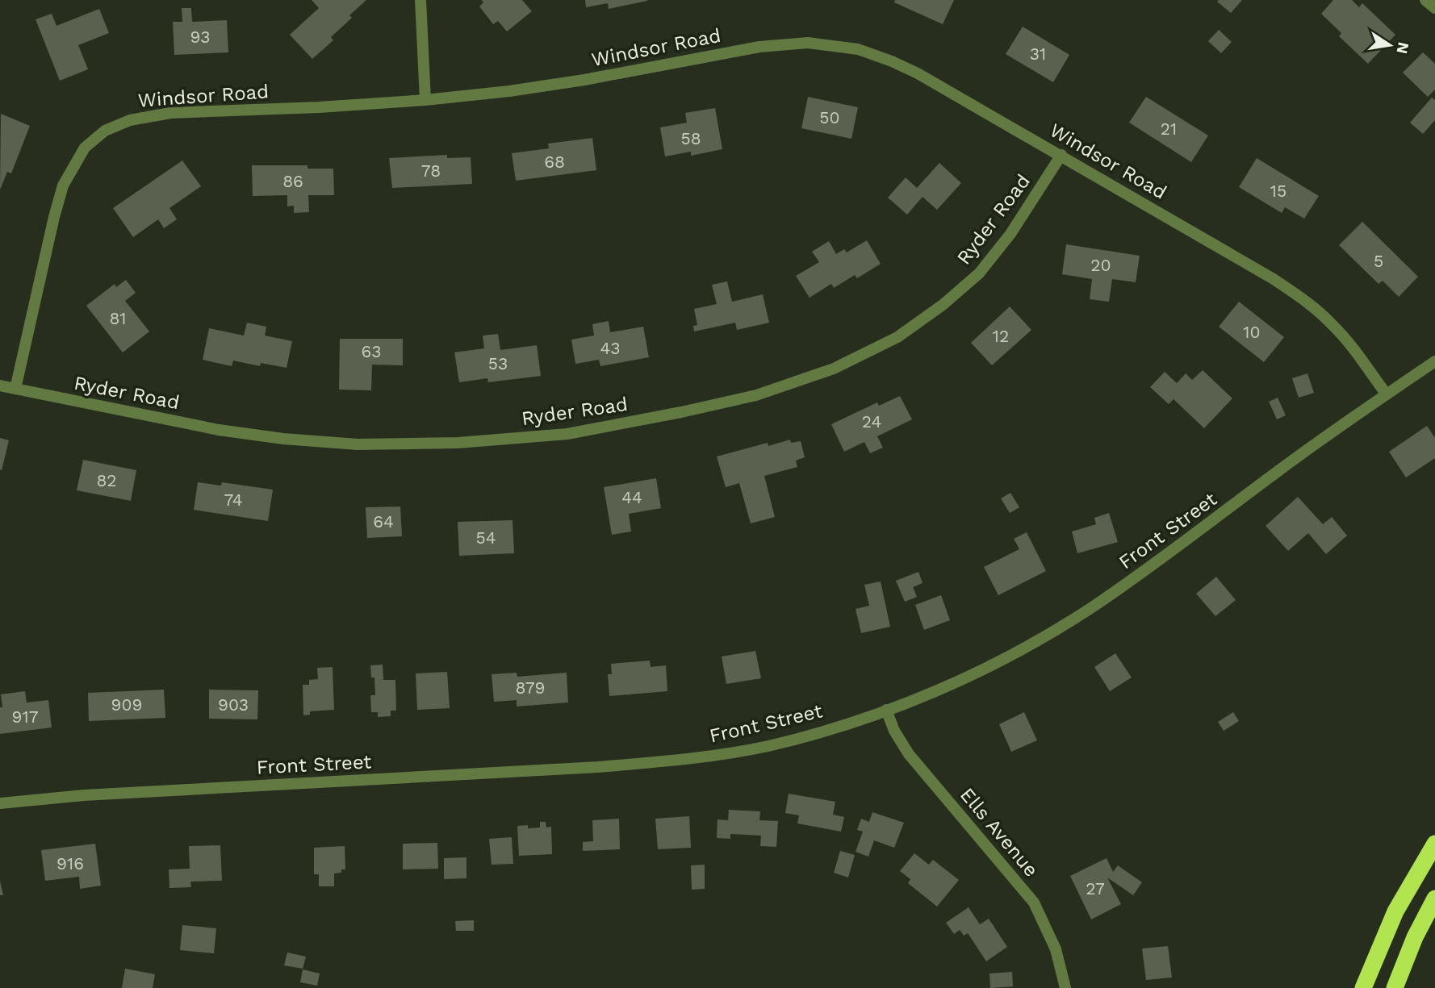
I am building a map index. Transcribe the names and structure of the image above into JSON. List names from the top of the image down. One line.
{"streets":{"street":["Windsor Road","Ryder Road","Front Street","Ells Avenue"]},"crossings":[["Windsor Road","Ryder Road"],["Windsor Road","Front Street"],["Front Street","Ells Avenue"]],"house_numbers":["93","31","50","21","58","68","78","86","15","5","20","81","10","12","43","63","53","24","82","44","74","64","54","879","909","903","917","916","27"],"north":"right"}
